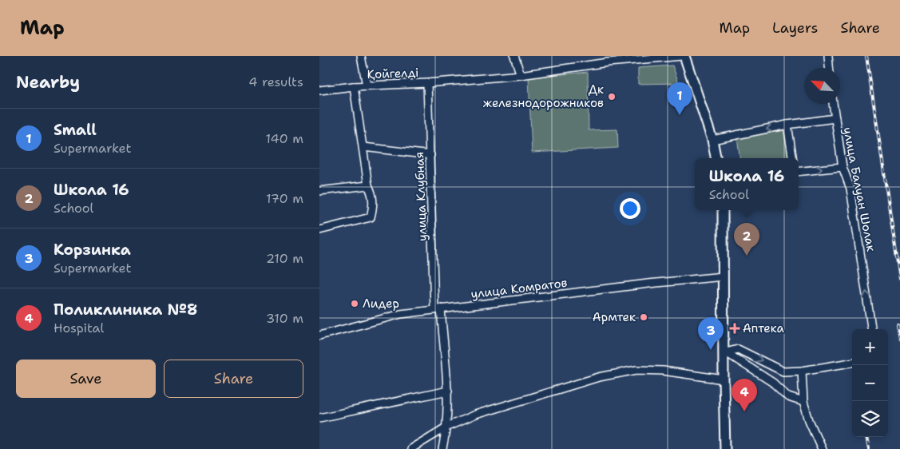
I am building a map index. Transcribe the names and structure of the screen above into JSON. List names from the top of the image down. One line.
{"streets":{"street":["Қойгелді","улица Балуан Шолак","улица Клубная","улица Комратов"]},"crossings":[["Қойгелді","улица Клубная"],["улица Клубная","улица Комратов"]],"one_way":["улица Балуан Шолак"],"places":{"other":["Дк железнодорожников","Лидер","Армтек"],"health":["Аптека"]},"north":"top left","page":{"header":"Map","nav":["Map","Layers","Share"],"heading":["Nearby","4 results"],"pins":["1","2","3","4"],"list":[{"mark":"1","name":"Small","note":"Supermarket","value":"140 m"},{"mark":"2","name":"Школа 16","note":"School","value":"170 m"},{"mark":"3","name":"Корзинка","note":"Supermarket","value":"210 m"},{"mark":"4","name":"Поликлиника №8","note":"Hospital","value":"310 m"}],"popup":["Школа 16","School"],"map_buttons":["+","−"],"buttons":["Save","Share"]}}
